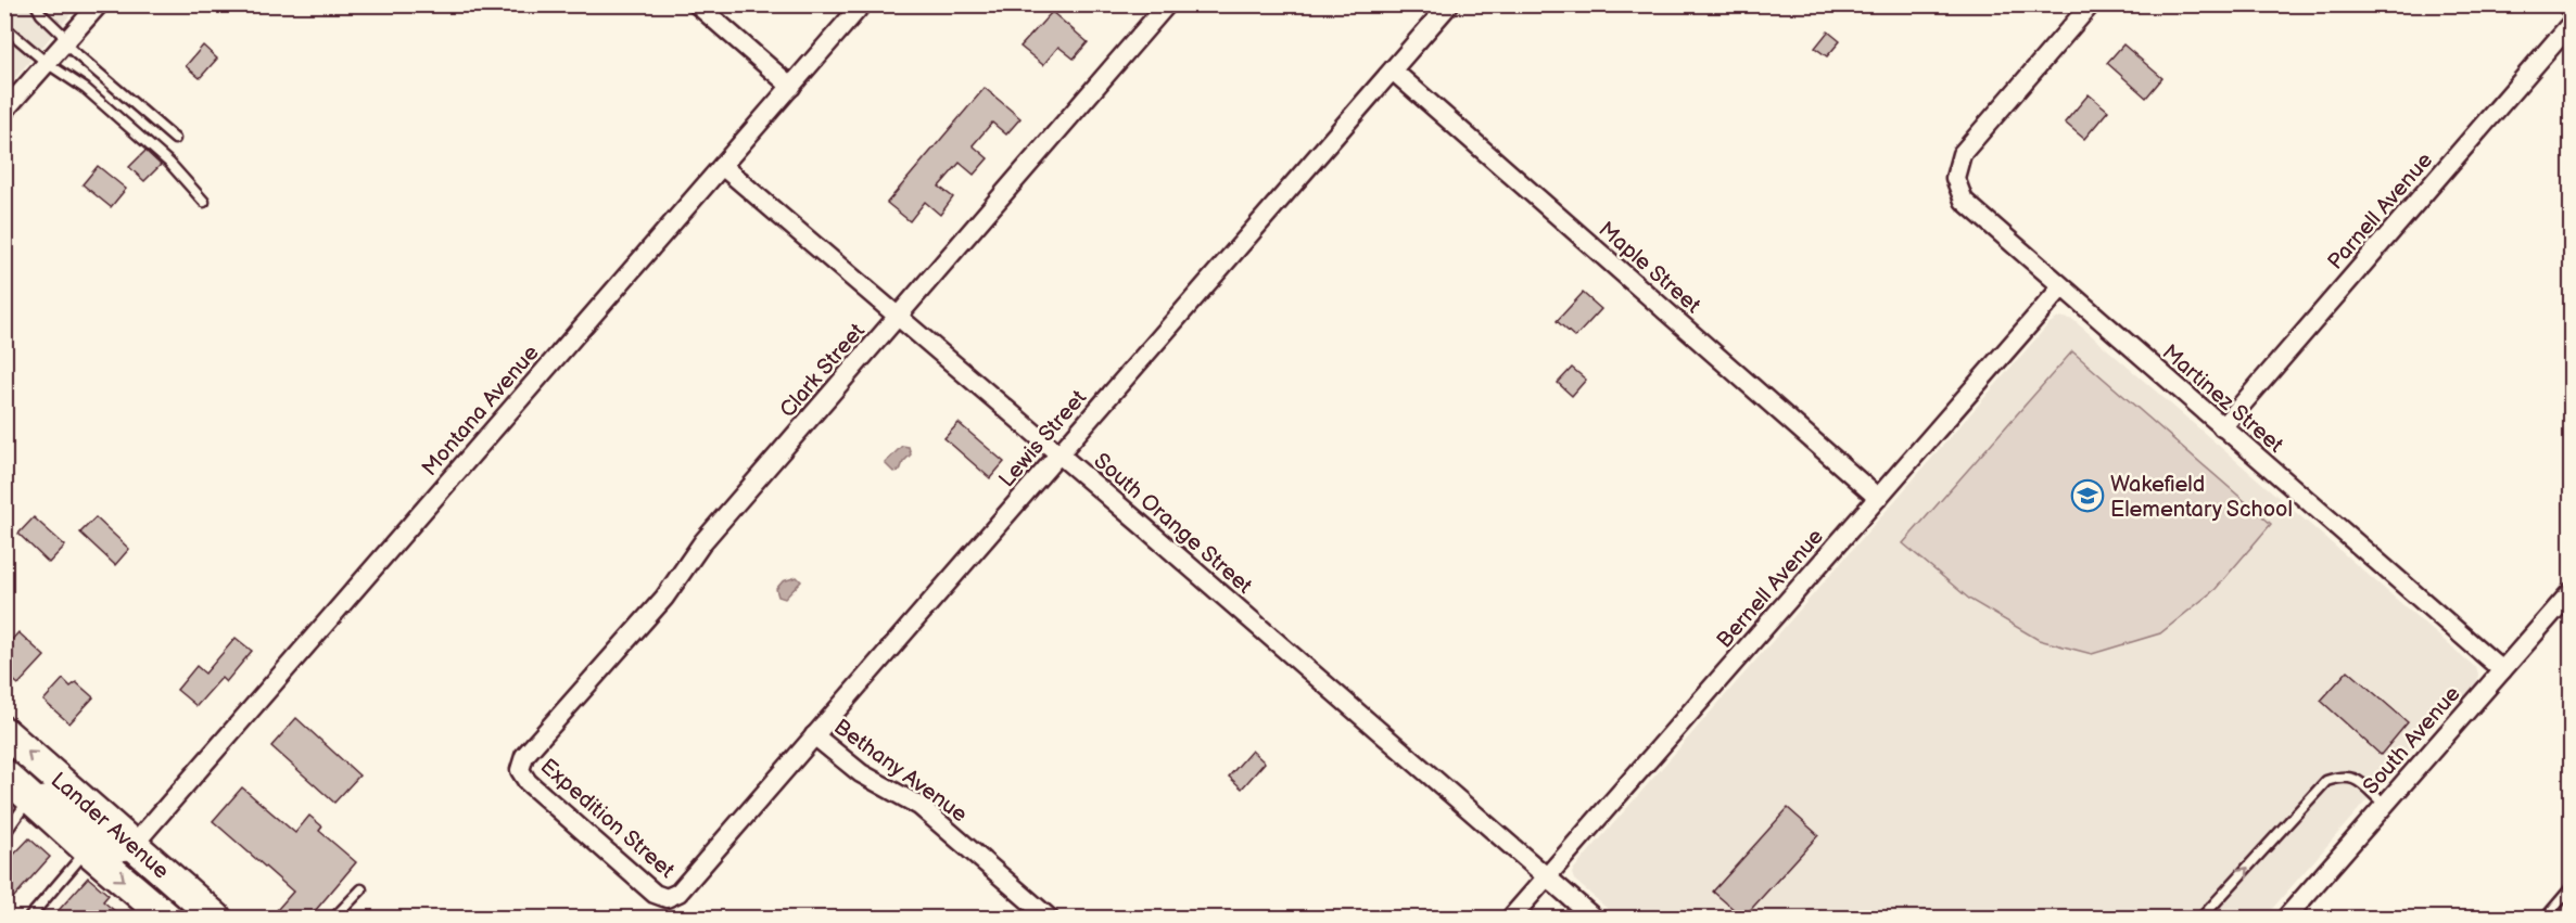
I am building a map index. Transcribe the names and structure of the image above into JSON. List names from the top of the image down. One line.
{"streets":{"main road":["Lander Avenue"],"street":["Parnell Avenue","Maple Street","Clark Street","Martinez Street","Montana Avenue","Lewis Street","South Orange Street","Bernell Avenue","South Avenue","Bethany Avenue","Expedition Street"]},"crossings":[["Parnell Avenue","Martinez Street"],["Maple Street","Lewis Street"],["Maple Street","Bernell Avenue"],["Clark Street","South Orange Street"],["Clark Street","Expedition Street"],["Martinez Street","Bernell Avenue"],["Martinez Street","South Avenue"],["Montana Avenue","South Orange Street"],["Montana Avenue","Lander Avenue"],["Lewis Street","South Orange Street"],["Lewis Street","Bethany Avenue"],["Lewis Street","Expedition Street"],["South Orange Street","Bernell Avenue"]],"places":{"school or university":["Wakefield Elementary School"]}}
